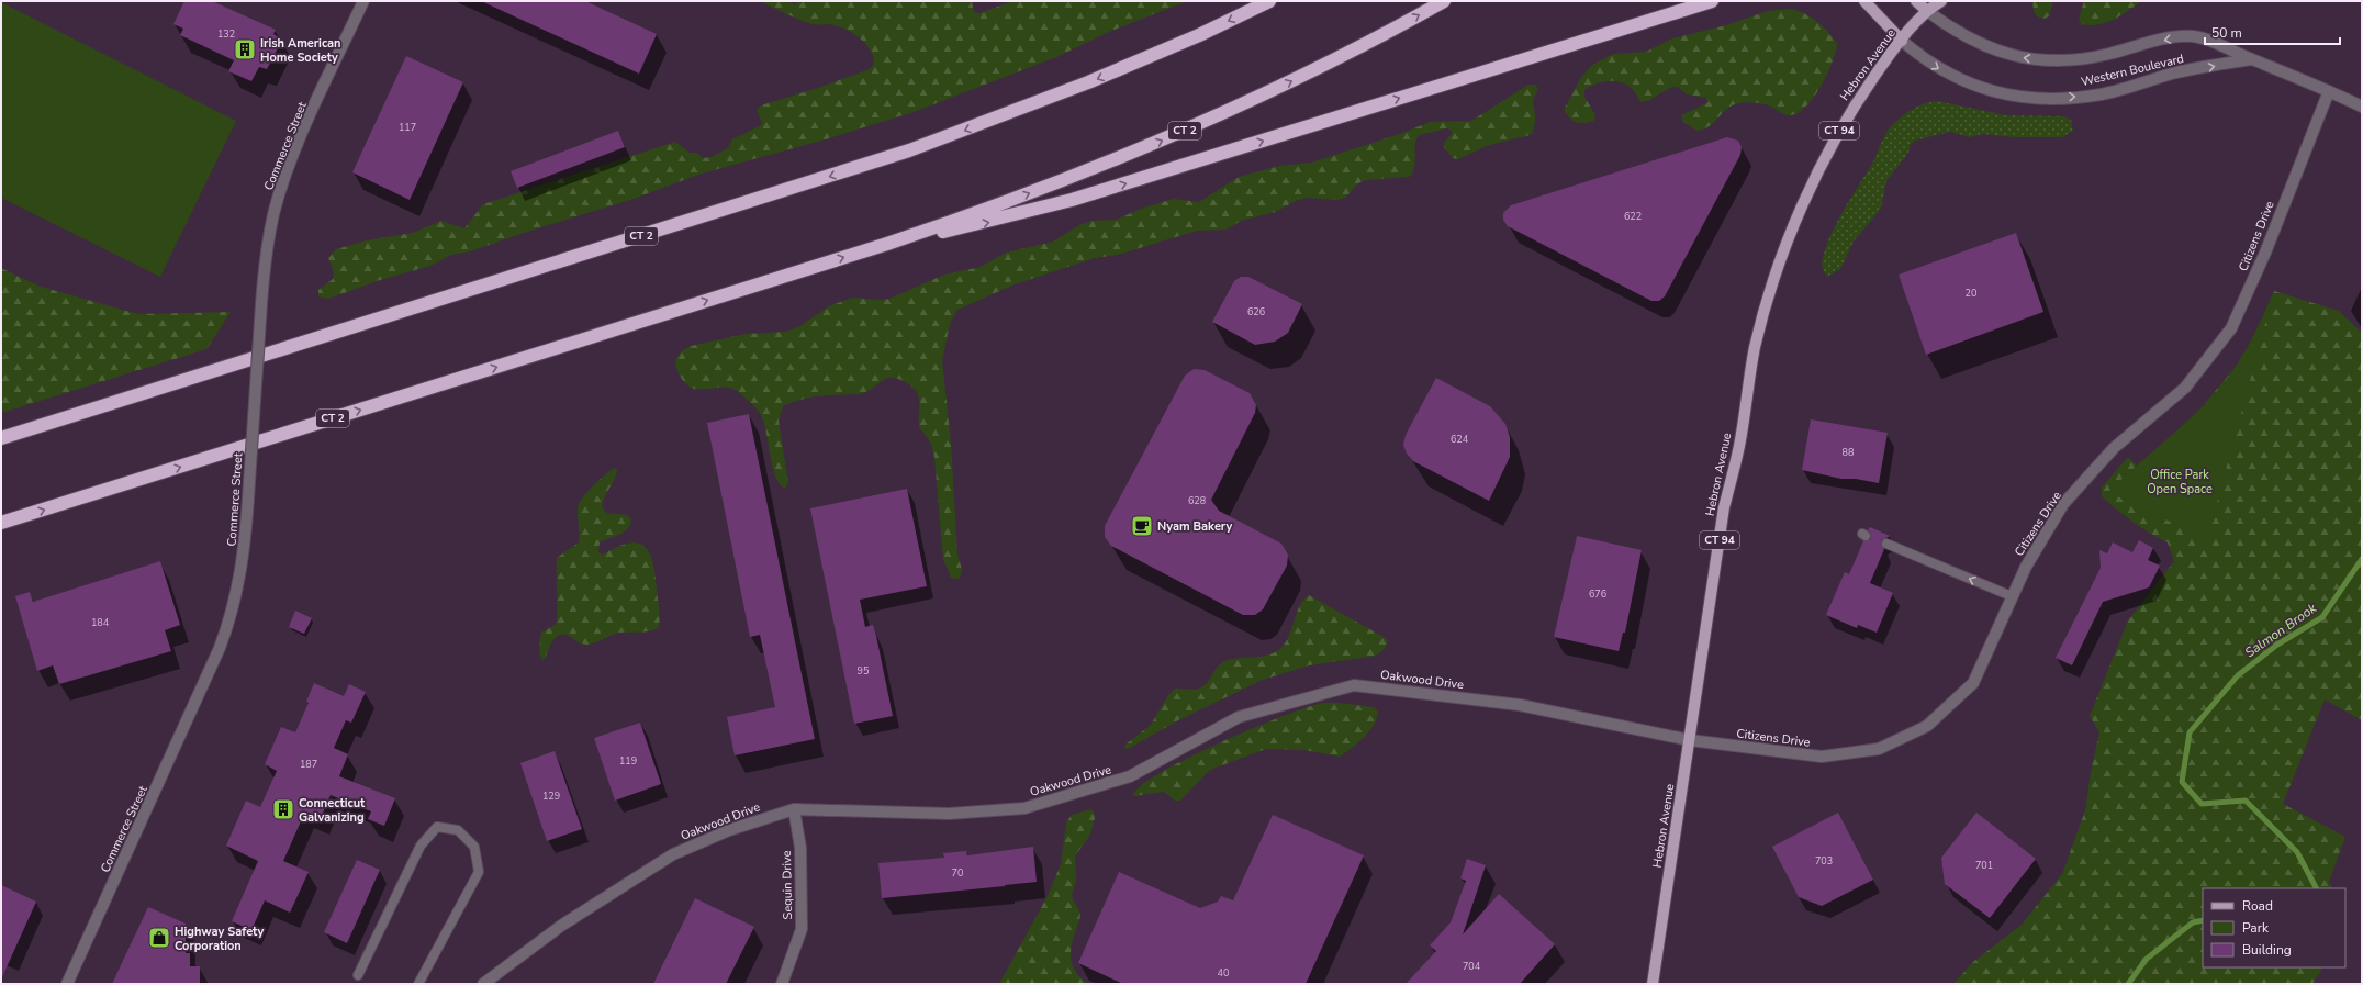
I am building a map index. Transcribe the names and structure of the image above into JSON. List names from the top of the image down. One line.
{"streets":{"highway":["CT 2"],"main road":["Hebron Avenue","CT 94"],"street":["Western Boulevard","Commerce Street","Citizens Drive","Oakwood Drive","Sequin Drive"]},"crossings":[["Hebron Avenue","Western Boulevard"],["Hebron Avenue","Citizens Drive"],["Hebron Avenue","Oakwood Drive"],["Western Boulevard","Citizens Drive"],["Citizens Drive","Oakwood Drive"],["Oakwood Drive","Sequin Drive"]],"water":["Salmon Brook"],"parks":["Office Park Open Space"],"places":{"building":["Irish American Home Society","Connecticut Galvanizing"],"cafe":["Nyam Bakery"],"shop":["Highway Safety Corporation"]},"house_numbers":["132","117","622","20","626","624","88","628","676","184","95","119","187","129","703","701","70","704","40"],"legend":["Road","Park","Building"],"scale_bar":"50 m"}
